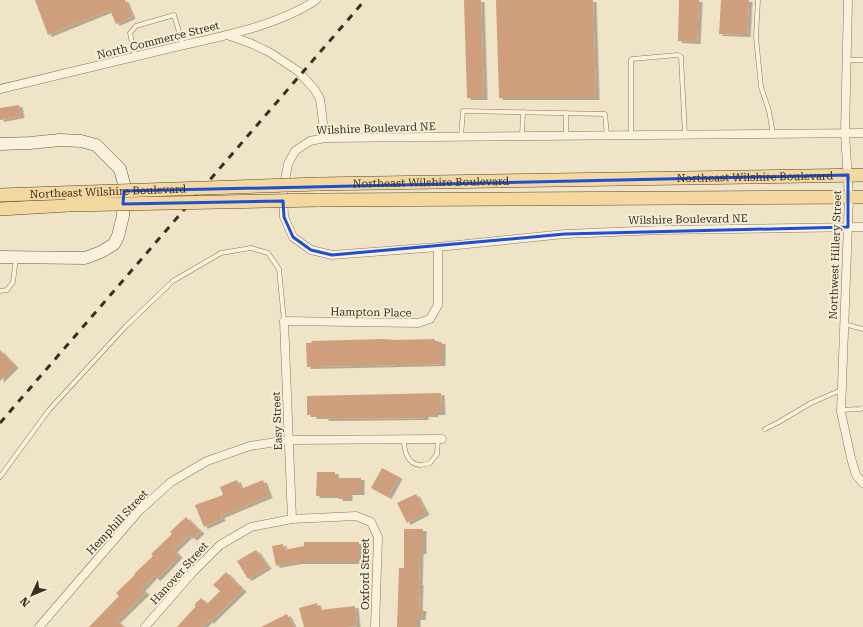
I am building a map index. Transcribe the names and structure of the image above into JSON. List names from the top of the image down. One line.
{"streets":{"main road":["Northeast Wilshire Boulevard"],"street":["North Commerce Street","Wilshire Boulevard NE","Northwest Hillery Street","Hampton Place","Easy Street","Hemphill Street","Hanover Street","Oxford Street"]},"crossings":[["Wilshire Boulevard NE","Northwest Hillery Street"],["Wilshire Boulevard NE","Hampton Place"],["Northeast Wilshire Boulevard","Northwest Hillery Street"],["Hampton Place","Easy Street"],["Easy Street","Hemphill Street"],["Easy Street","Hanover Street"],["Hanover Street","Oxford Street"]],"north":"bottom left"}
